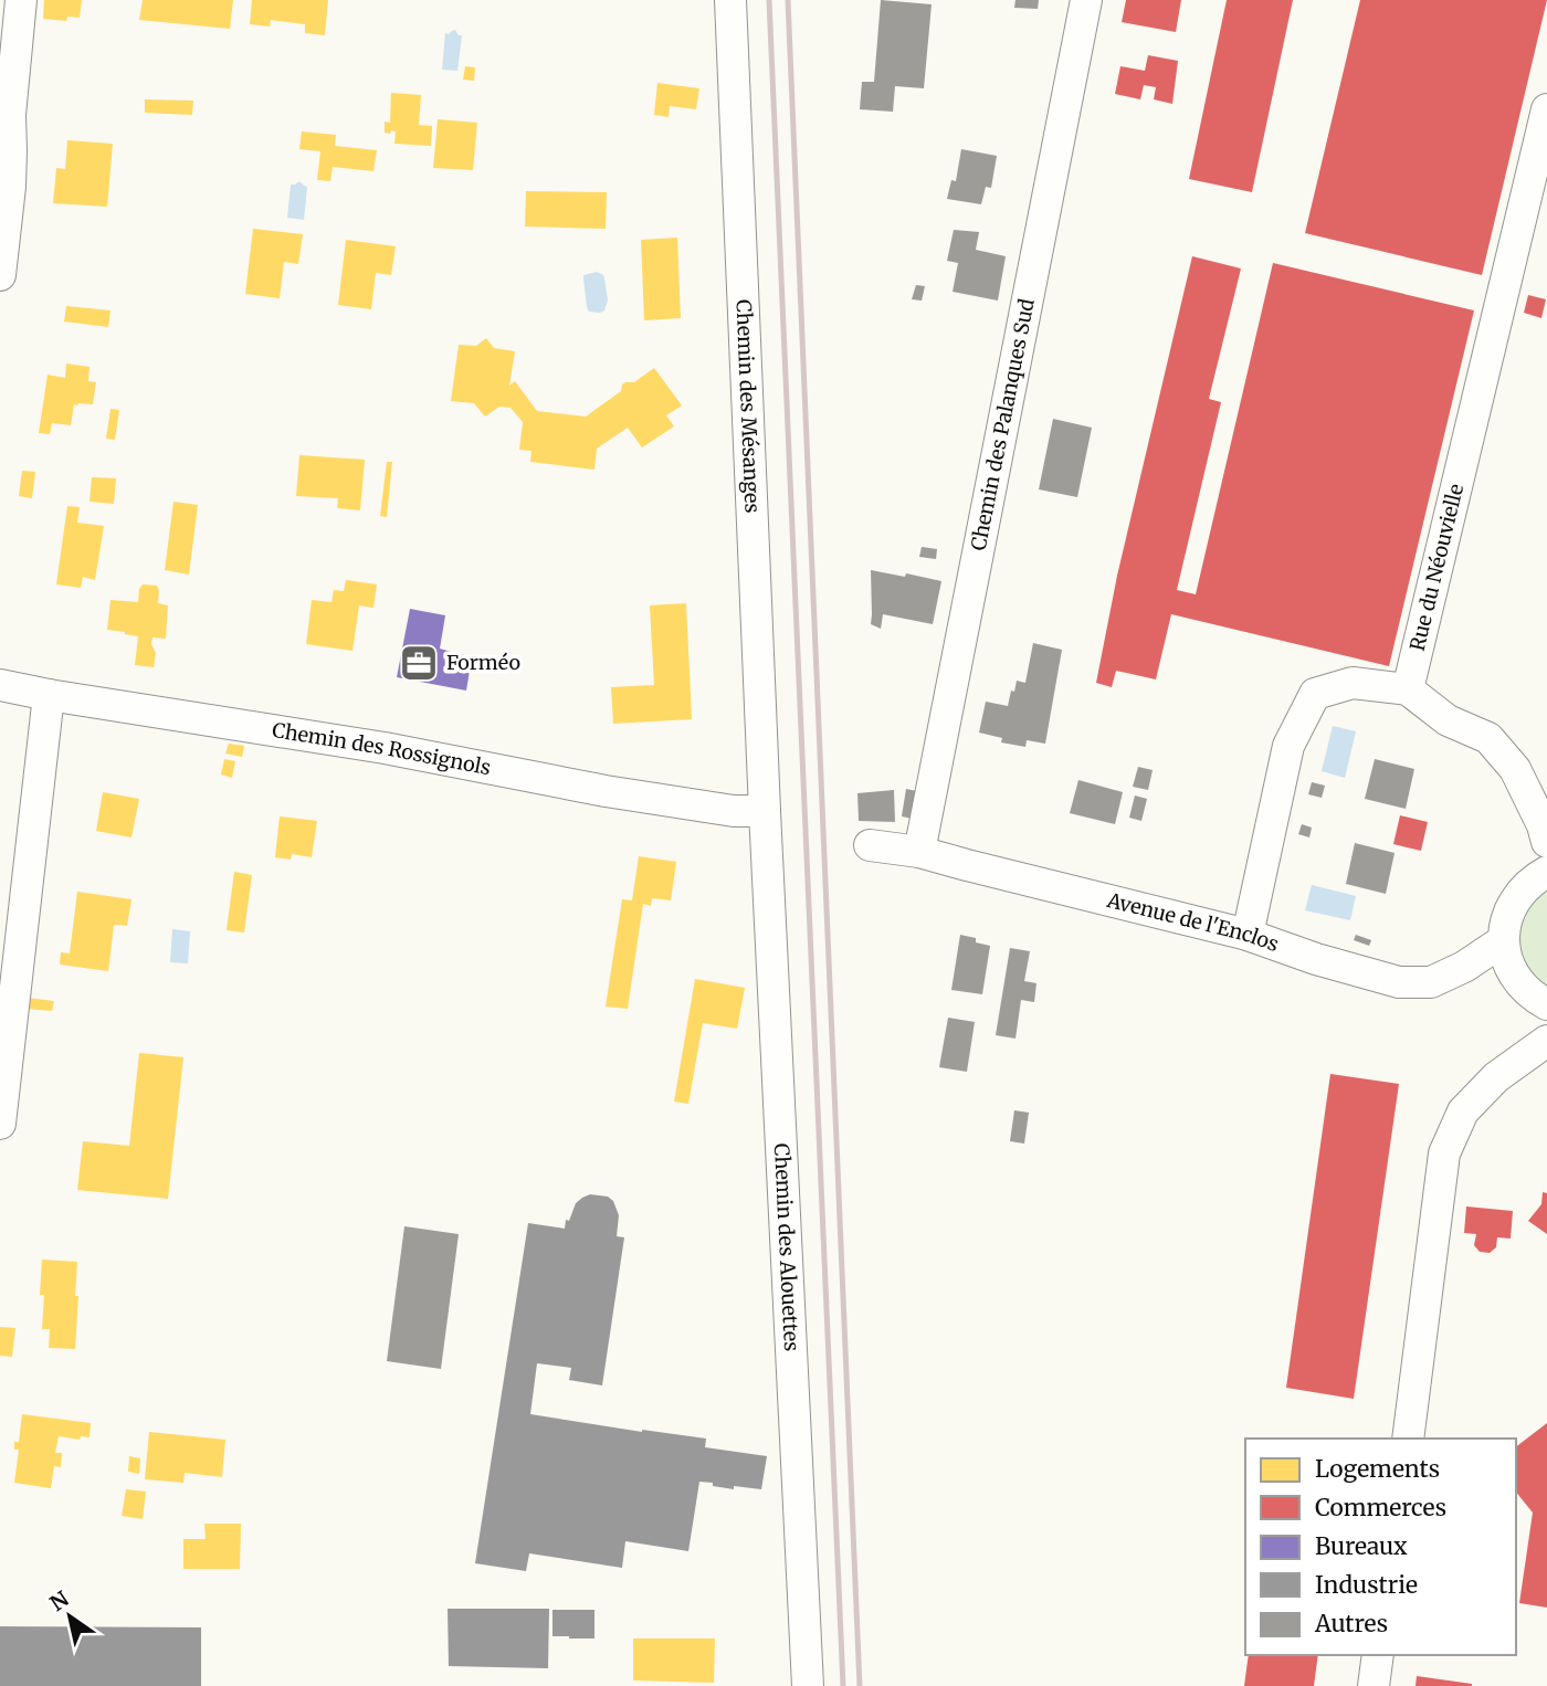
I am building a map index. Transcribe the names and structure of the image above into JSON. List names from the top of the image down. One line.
{"streets":{"street":["Chemin des Mésanges","Chemin des Palanques Sud","Rue du Néouvielle","Chemin des Rossignols","Avenue de l'Enclos","Chemin des Alouettes"]},"crossings":[["Chemin des Mésanges","Chemin des Rossignols"],["Chemin des Mésanges","Chemin des Alouettes"],["Chemin des Palanques Sud","Avenue de l'Enclos"],["Chemin des Rossignols","Chemin des Alouettes"]],"places":{"office":["Forméo"]},"legend":["Logements","Commerces","Bureaux","Industrie","Autres"],"north":"top left"}
